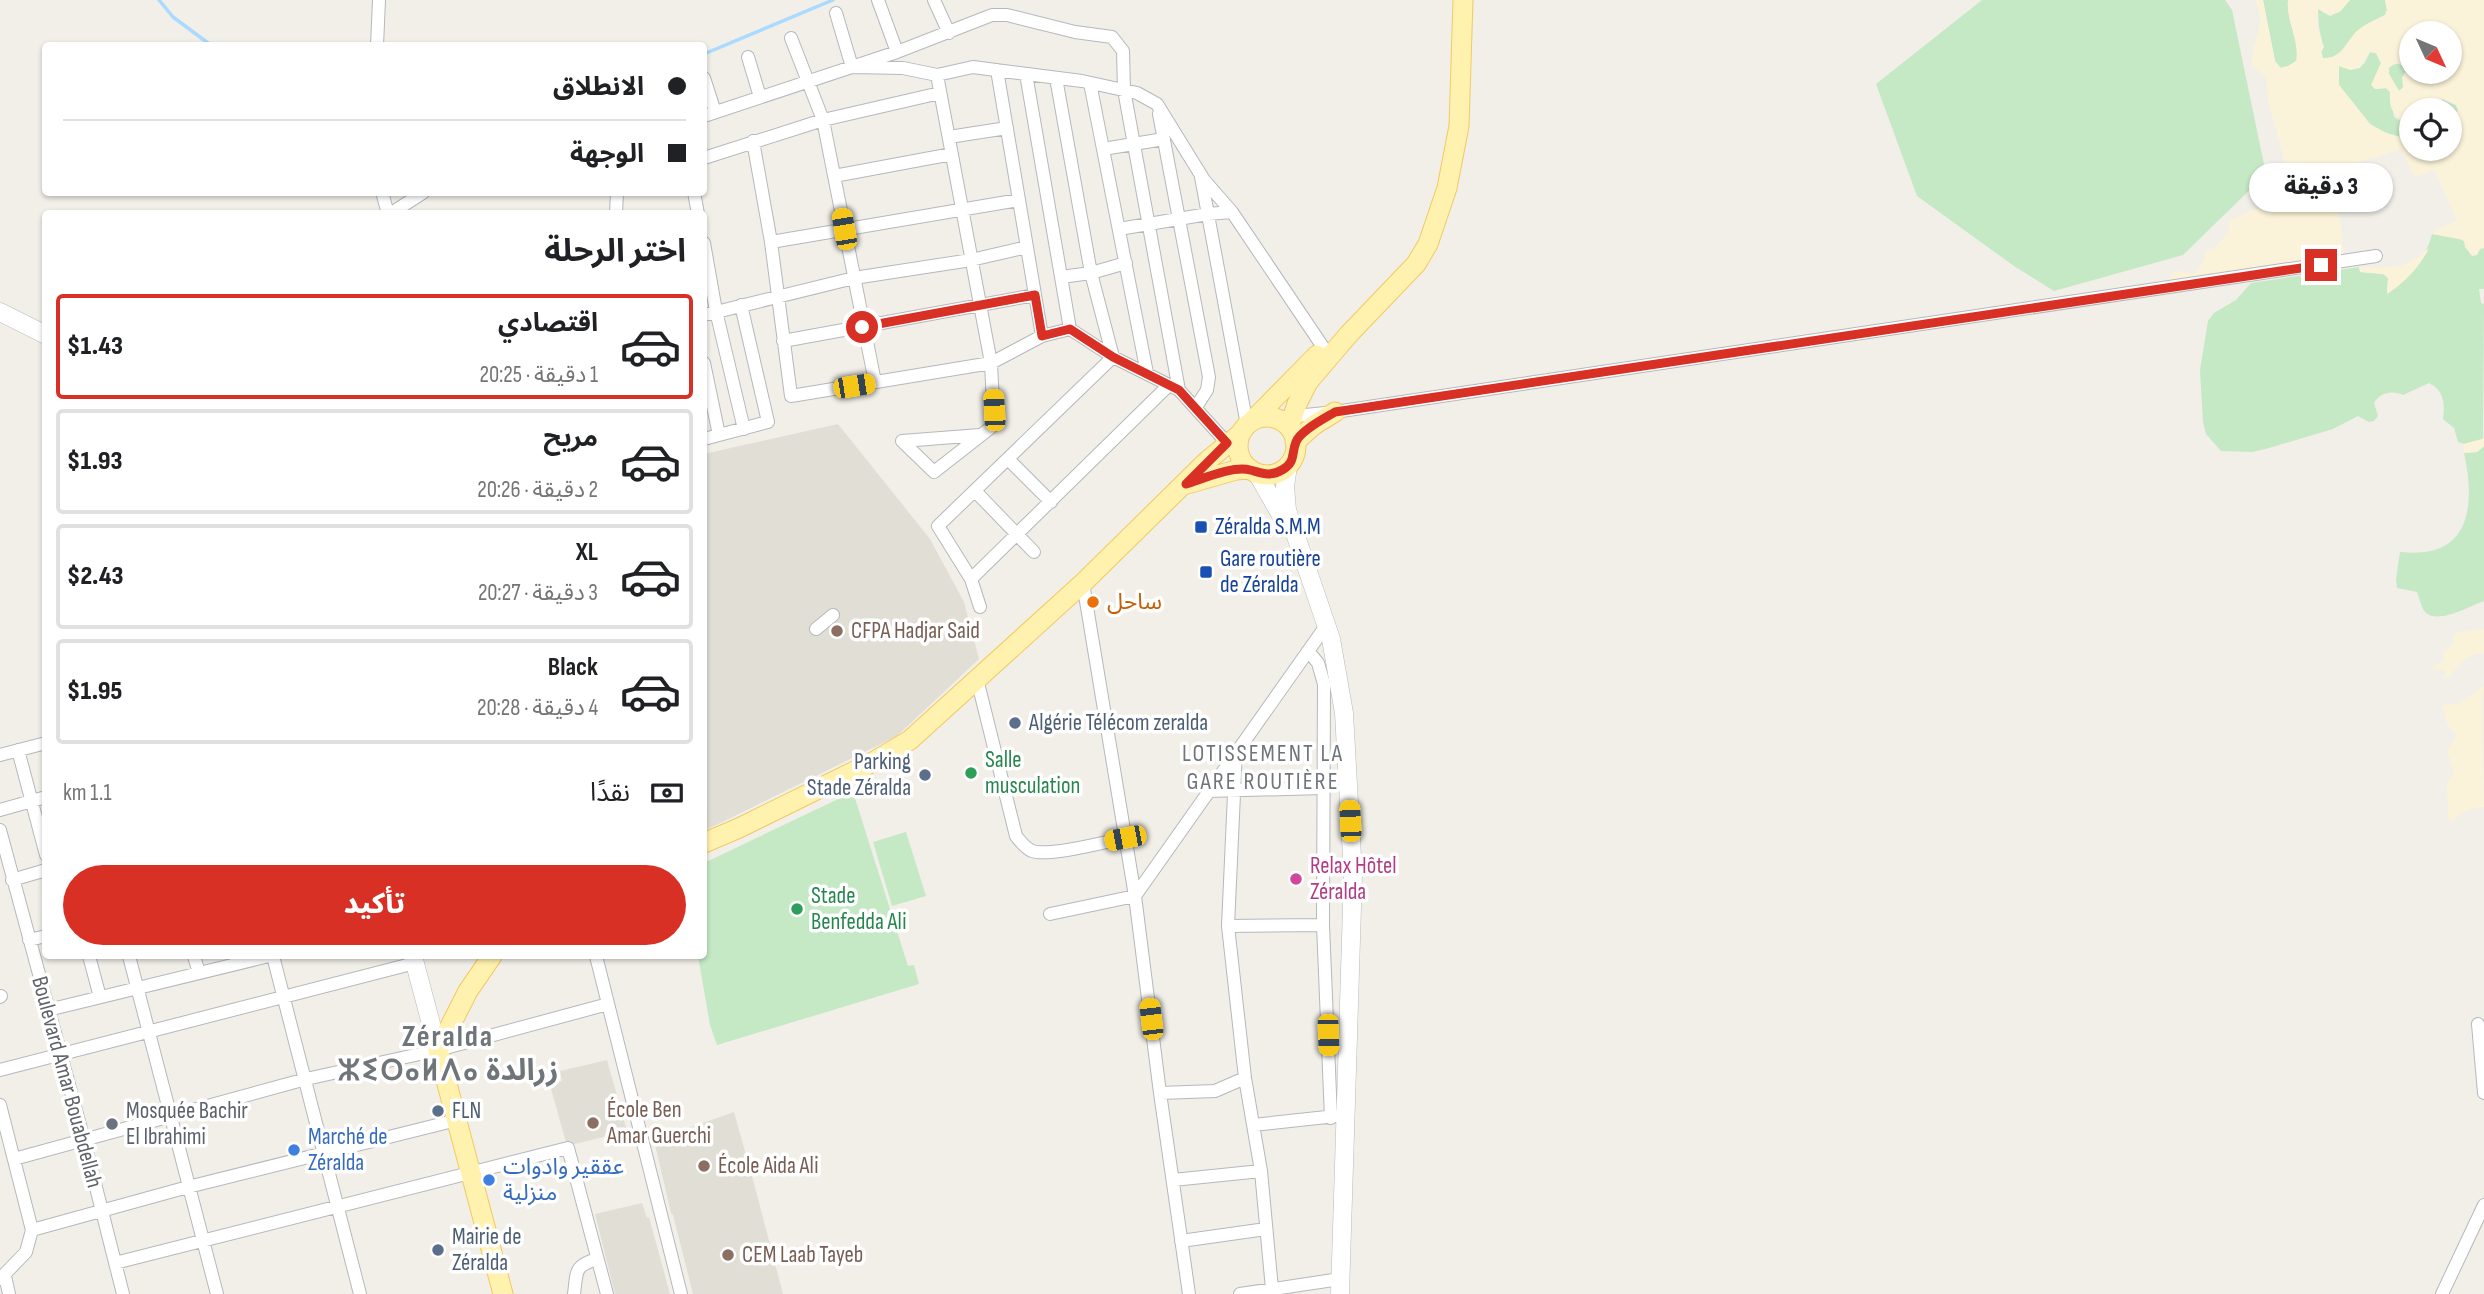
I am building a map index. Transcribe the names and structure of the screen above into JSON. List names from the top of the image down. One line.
{"streets":{"street":["Boulevard Amar Bouabdellah"]},"districts":["LOTISSEMENT LA GARE ROUTIÈRE","Zéralda ⵣⵉⵔⴰⵍⴷⴰ زرالدة"],"places":{"transit":["Zéralda S.M.M","Gare routière de Zéralda"],"other":["ساحل","CFPA Hadjar Said","Algérie Télécom zeralda","Salle musculation","Parking Stade Zéralda","Relax Hôtel Zéralda","Stade Benfedda Ali","FLN","École Ben Amar Guerchi","Mosquée Bachir El Ibrahimi","Marché de Zéralda","École Aida Ali","عققير وادوات منزلية","Mairie de Zéralda","CEM Laab Tayeb"]},"north":"bottom right","page":{"banner":["الانطلاق","الوجهة"],"bubble":"3 دقيقة","heading":"اختر الرحلة","list":[{"name":"اقتصادي","note":"1 دقيقة · 20:25","value":"$1.43"},{"name":"مريح","note":"2 دقيقة · 20:26","value":"$1.93"},{"name":"XL","note":"3 دقيقة · 20:27","value":"$2.43"},{"name":"Black","note":"4 دقيقة · 20:28","value":"$1.95"}],"pay":["نقدًا","1.1 km"],"buttons":"تأكيد"}}
